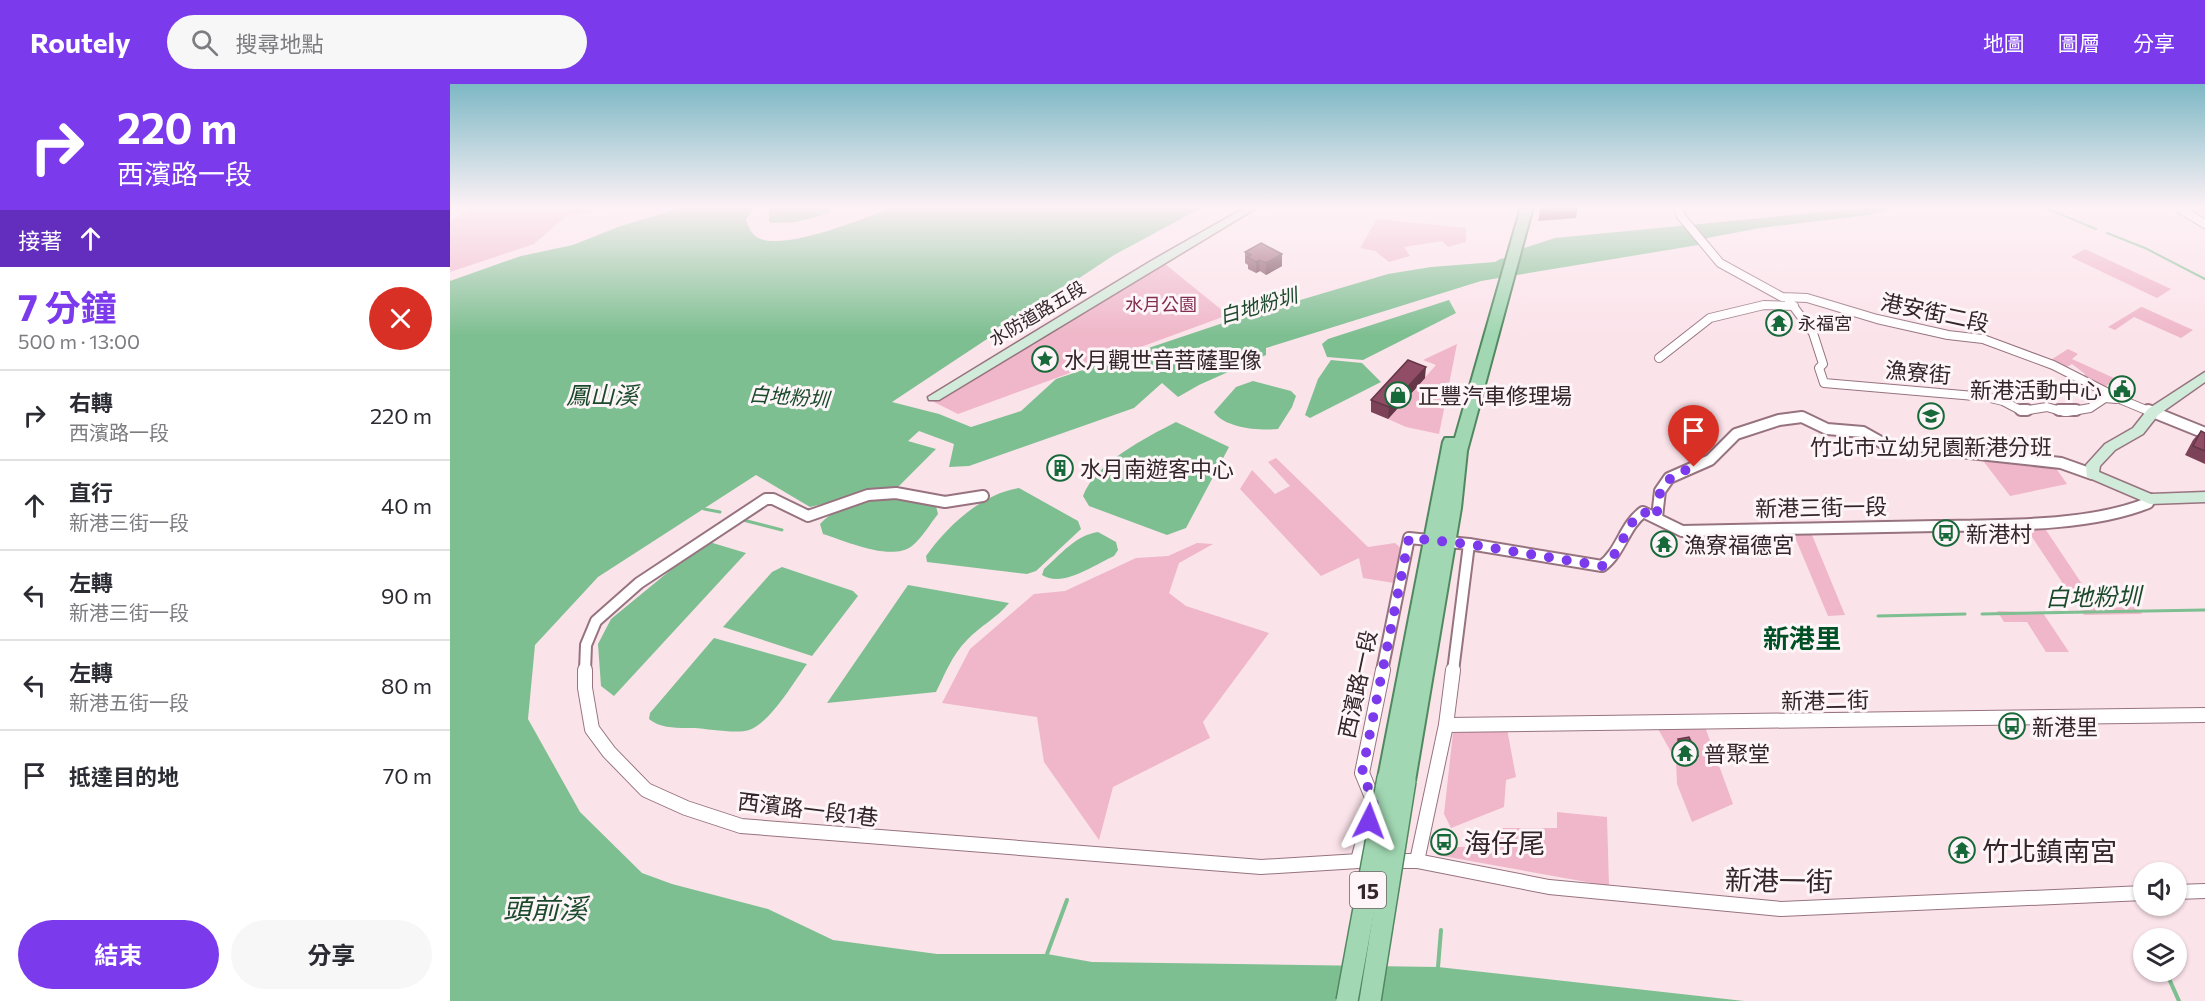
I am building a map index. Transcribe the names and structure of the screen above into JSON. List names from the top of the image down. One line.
{"streets":{"main road":["西濱路一段","15"],"street":["港安街二段","水防道路五段","漁寮街","新港三街一段","新港二街","西濱路一段1巷","新港一街"]},"crossings":[["港安街二段","漁寮街"],["西濱路一段","西濱路一段1巷"],["西濱路一段","15"],["西濱路一段1巷","新港一街"]],"districts":["新港里"],"water":["白地粉圳","鳳山溪","頭前溪"],"parks":["水月公園"],"places":{"temple":["永福宮","漁寮福德宮","普聚堂","竹北鎮南宮"],"place":["水月觀世音菩薩聖像"],"public building":["新港活動中心"],"shop":["正豐汽車修理場"],"school or university":["竹北市立幼兒園新港分班"],"building":["水月南遊客中心"],"bus stop":["新港村","新港里","海仔尾"]},"page":{"header":"Routely","search":"搜尋地點","nav":["地圖","圖層","分享"],"turn":["220 m","西濱路一段"],"then":"接著","heading":["7 分鐘","500 m · 13:00"],"list":[{"name":"右轉","note":"西濱路一段","value":"220 m"},{"name":"直行","note":"新港三街一段","value":"40 m"},{"name":"左轉","note":"新港三街一段","value":"90 m"},{"name":"左轉","note":"新港五街一段","value":"80 m"},{"name":"抵達目的地","value":"70 m"}],"buttons":["結束","分享"]}}
